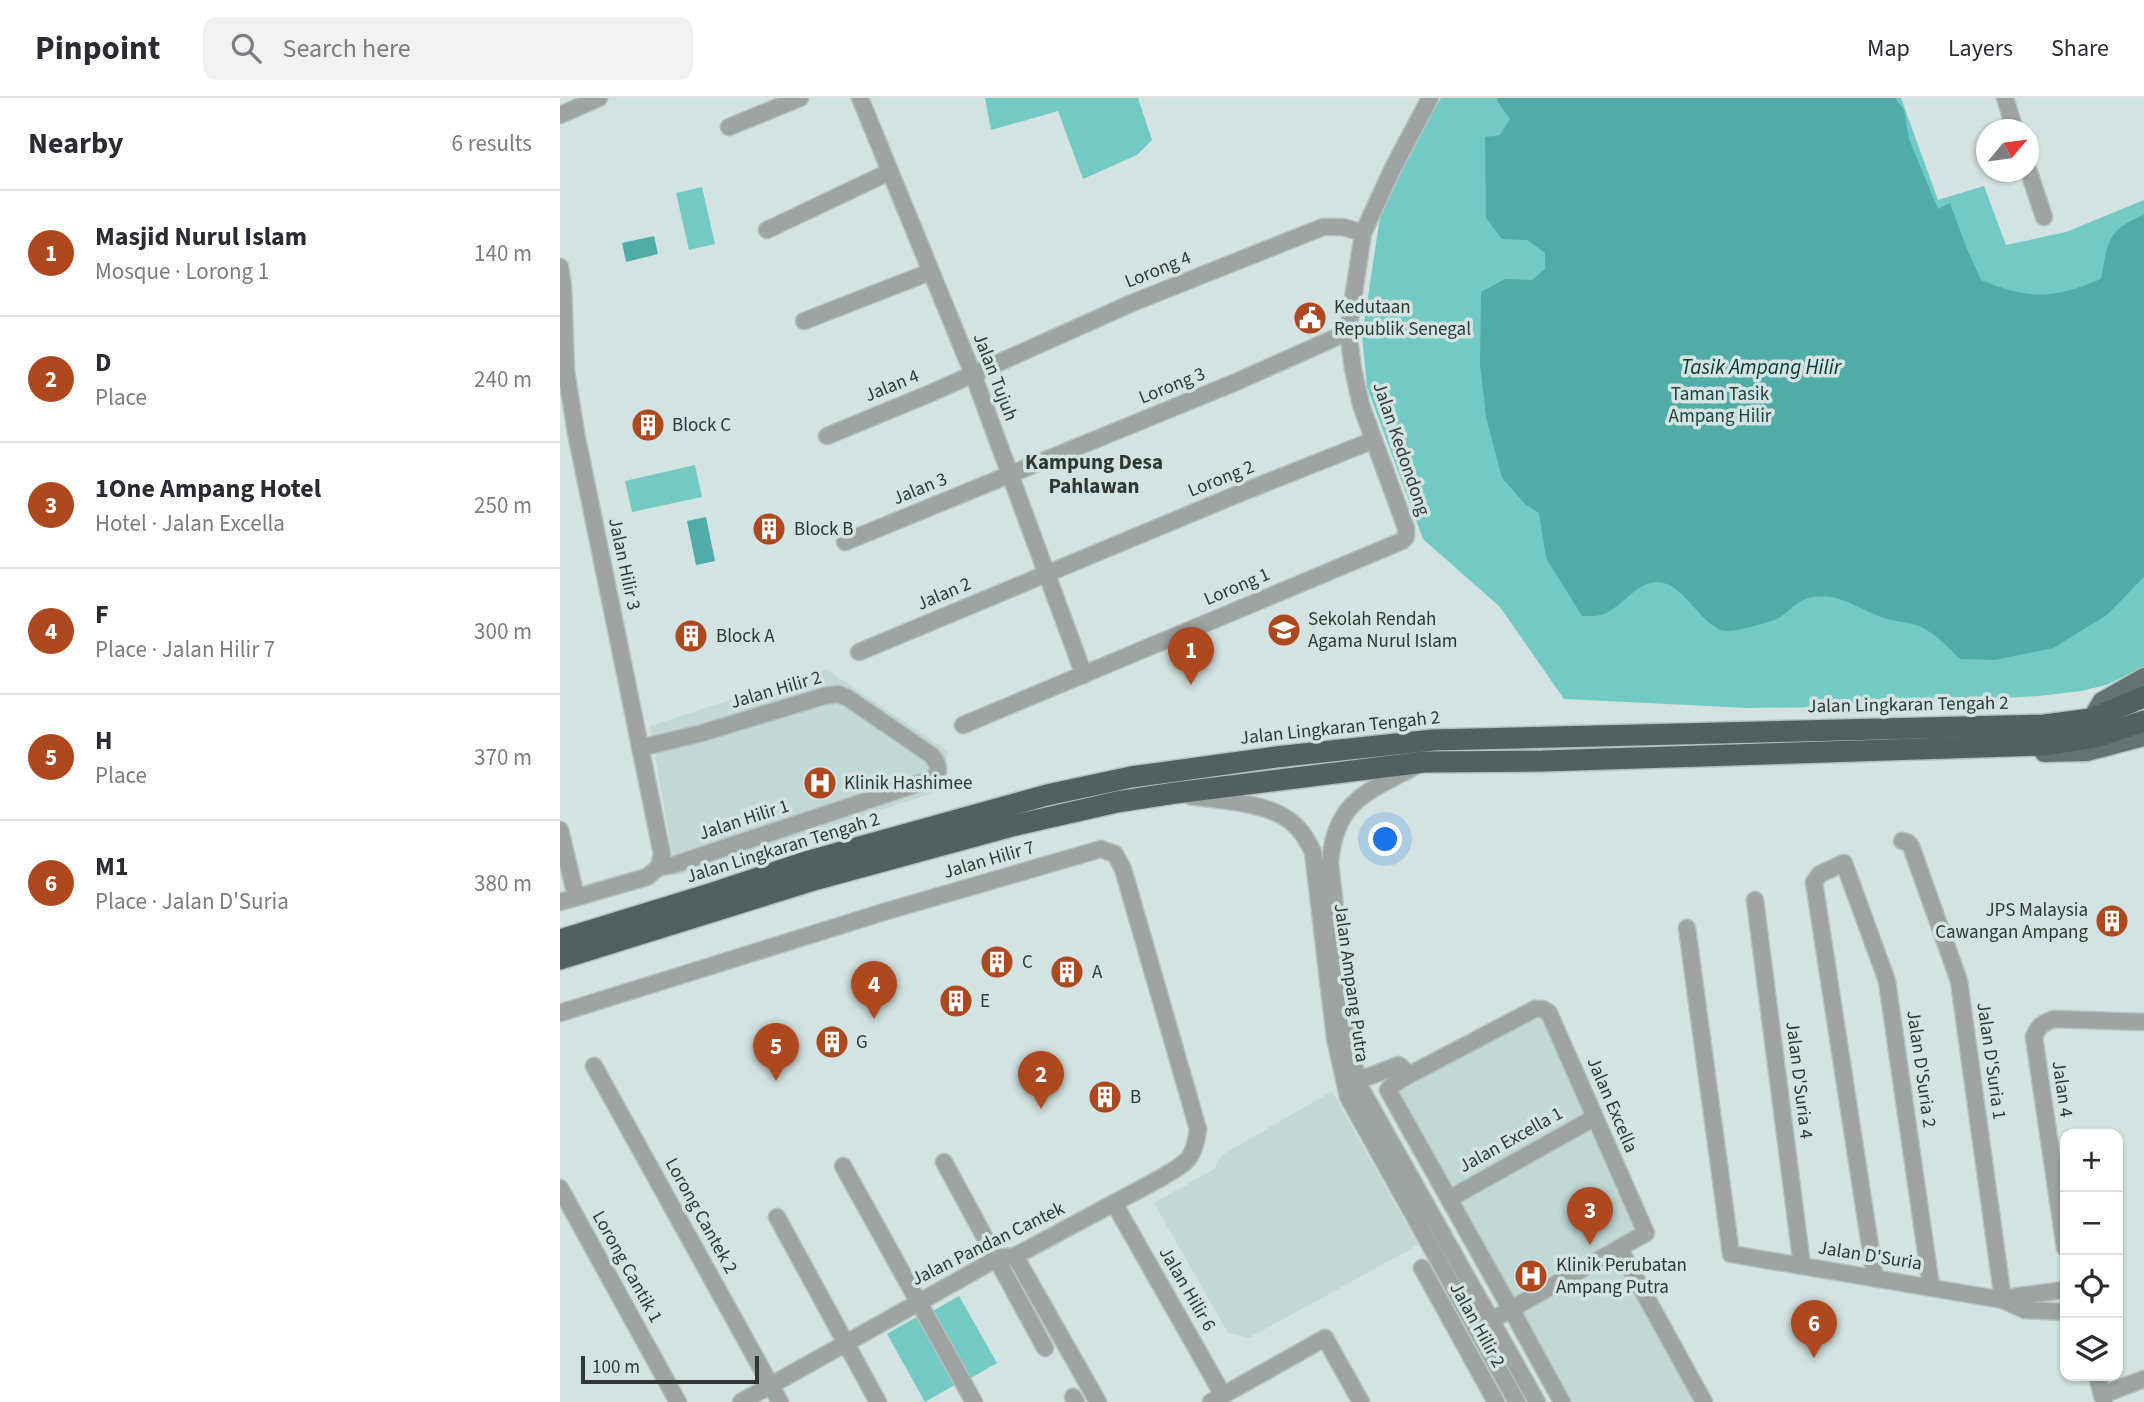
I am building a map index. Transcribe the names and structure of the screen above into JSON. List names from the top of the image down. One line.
{"streets":{"highway":["Jalan Lingkaran Tengah 2"],"street":["Lorong 4","Jalan Tujuh","Jalan 4","Lorong 3","Jalan Kedondong","Lorong 2","Jalan 3","Jalan Hilir 3","Lorong 1","Jalan 2","Jalan Hilir 2","Jalan Hilir 1","Jalan Hilir 7","Jalan Ampang Putra","Jalan D'Suria 1","Jalan D'Suria 2","Jalan D'Suria 4","Jalan Excella","Jalan Excella 1","Lorong Cantek 2","Jalan Pandan Cantek","Jalan D'Suria","Lorong Cantik 1","Jalan Hilir 6"]},"crossings":[["Lorong 4","Jalan Tujuh"],["Lorong 4","Jalan 4"],["Lorong 4","Jalan Kedondong"],["Jalan Tujuh","Jalan 4"],["Jalan Tujuh","Lorong 3"],["Jalan Tujuh","Lorong 2"],["Jalan Tujuh","Jalan 3"],["Jalan Tujuh","Lorong 1"],["Jalan Tujuh","Jalan 2"],["Lorong 3","Jalan Kedondong"],["Lorong 3","Jalan 3"],["Jalan Kedondong","Lorong 2"],["Jalan Kedondong","Lorong 1"],["Lorong 2","Jalan 2"],["Jalan Hilir 3","Jalan Hilir 2"],["Jalan Hilir 3","Jalan Hilir 1"],["Jalan Hilir 2","Jalan Hilir 1"],["Jalan Lingkaran Tengah 2","Jalan Ampang Putra"],["Jalan Hilir 7","Jalan Pandan Cantek"],["Jalan Ampang Putra","Jalan Excella"],["Jalan D'Suria 1","Jalan D'Suria"],["Jalan D'Suria 2","Jalan D'Suria"],["Jalan D'Suria 4","Jalan D'Suria"],["Jalan Excella","Jalan Excella 1"],["Lorong Cantek 2","Jalan Pandan Cantek"],["Jalan Pandan Cantek","Jalan Hilir 6"]],"districts":["Kampung Desa Pahlawan"],"water":["Tasik Ampang Hilir"],"parks":["Taman Tasik Ampang Hilir"],"places":{"public building":["Kedutaan Republik Senegal"],"building":["Block C","Block B","Block A","JPS Malaysia Cawangan Ampang","C","A","E","G","B"],"school or university":["Sekolah Rendah Agama Nurul Islam"],"hospital":["Klinik Hashimee","Klinik Perubatan Ampang Putra"]},"scale_bar":"100 m","north":"top right","page":{"header":"Pinpoint","search":"Search here","nav":["Map","Layers","Share"],"heading":["Nearby","6 results"],"list":[{"mark":"1","name":"Masjid Nurul Islam","note":"Mosque · Lorong 1","value":"140 m"},{"mark":"2","name":"D","note":"Place","value":"240 m"},{"mark":"3","name":"1One Ampang Hotel","note":"Hotel · Jalan Excella","value":"250 m"},{"mark":"4","name":"F","note":"Place · Jalan Hilir 7","value":"300 m"},{"mark":"5","name":"H","note":"Place","value":"370 m"},{"mark":"6","name":"M1","note":"Place · Jalan D'Suria","value":"380 m"}],"pins":["1","4","5","2","3","6"],"map_buttons":["+","−"],"scale":"100 m"}}
